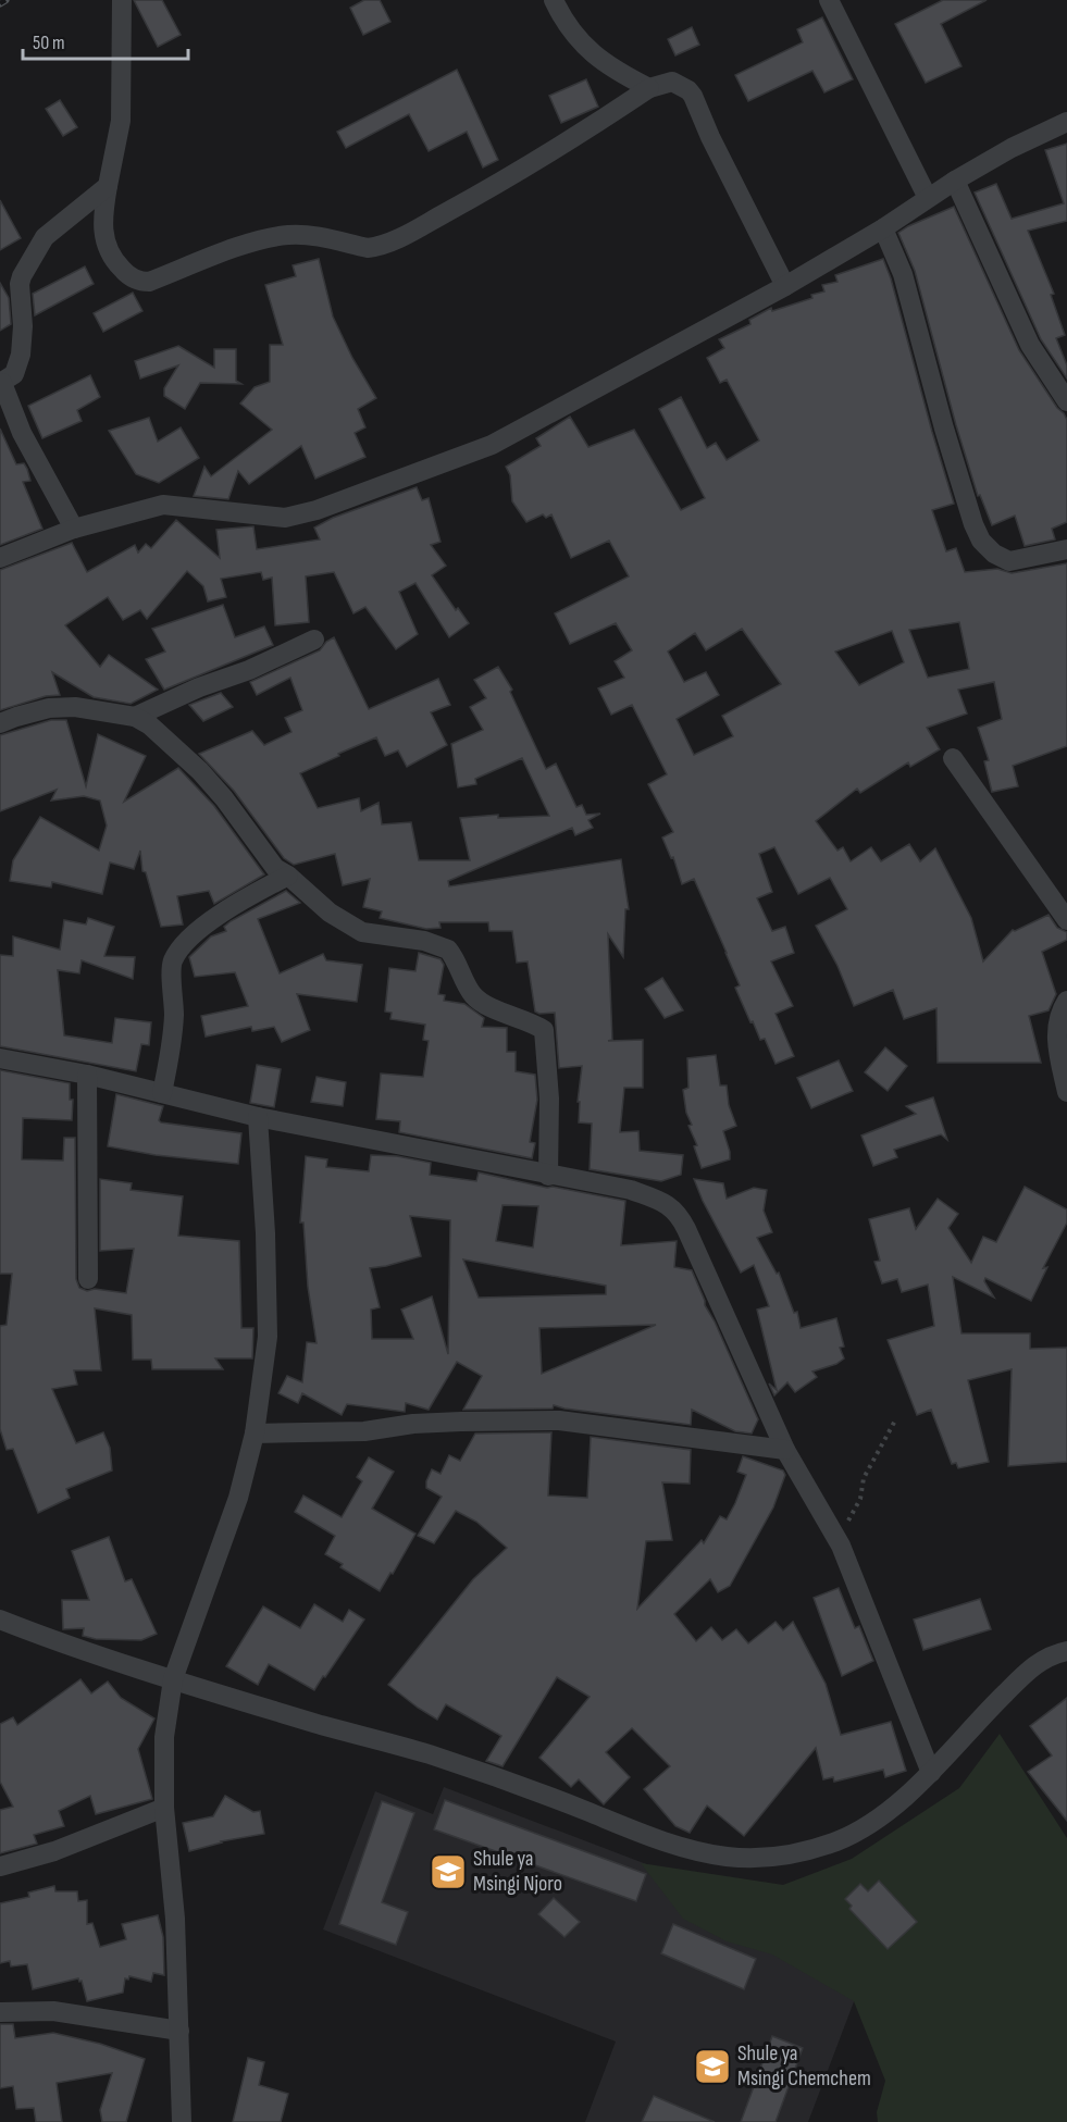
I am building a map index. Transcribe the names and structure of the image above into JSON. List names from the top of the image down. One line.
{"places":{"school or university":["Shule ya Msingi Njoro","Shule ya Msingi Chemchem"]},"scale_bar":"50 m"}
